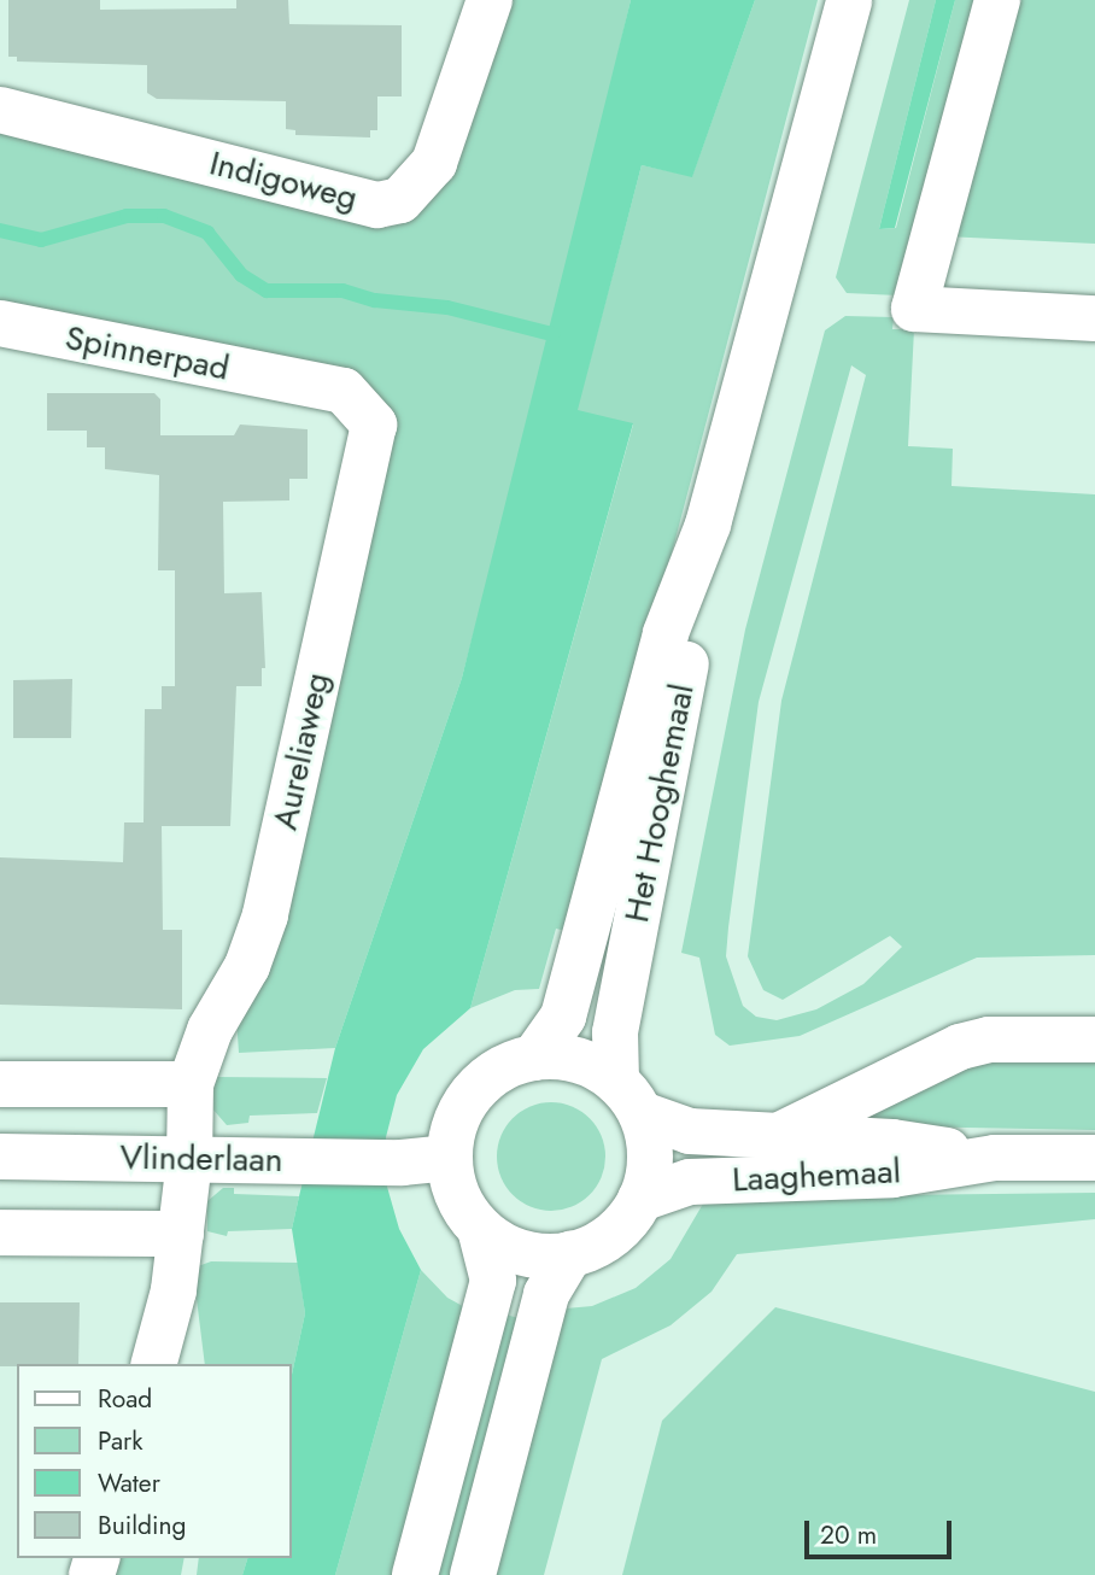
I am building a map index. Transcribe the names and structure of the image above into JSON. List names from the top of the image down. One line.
{"streets":{"street":["Indigoweg","Spinnerpad","Aureliaweg","Het Hooghemaal","Vlinderlaan","Laaghemaal"]},"crossings":[["Spinnerpad","Aureliaweg"],["Aureliaweg","Vlinderlaan"],["Het Hooghemaal","Vlinderlaan"],["Het Hooghemaal","Laaghemaal"],["Vlinderlaan","Laaghemaal"]],"legend":["Road","Park","Water","Building"],"scale_bar":"20 m"}
